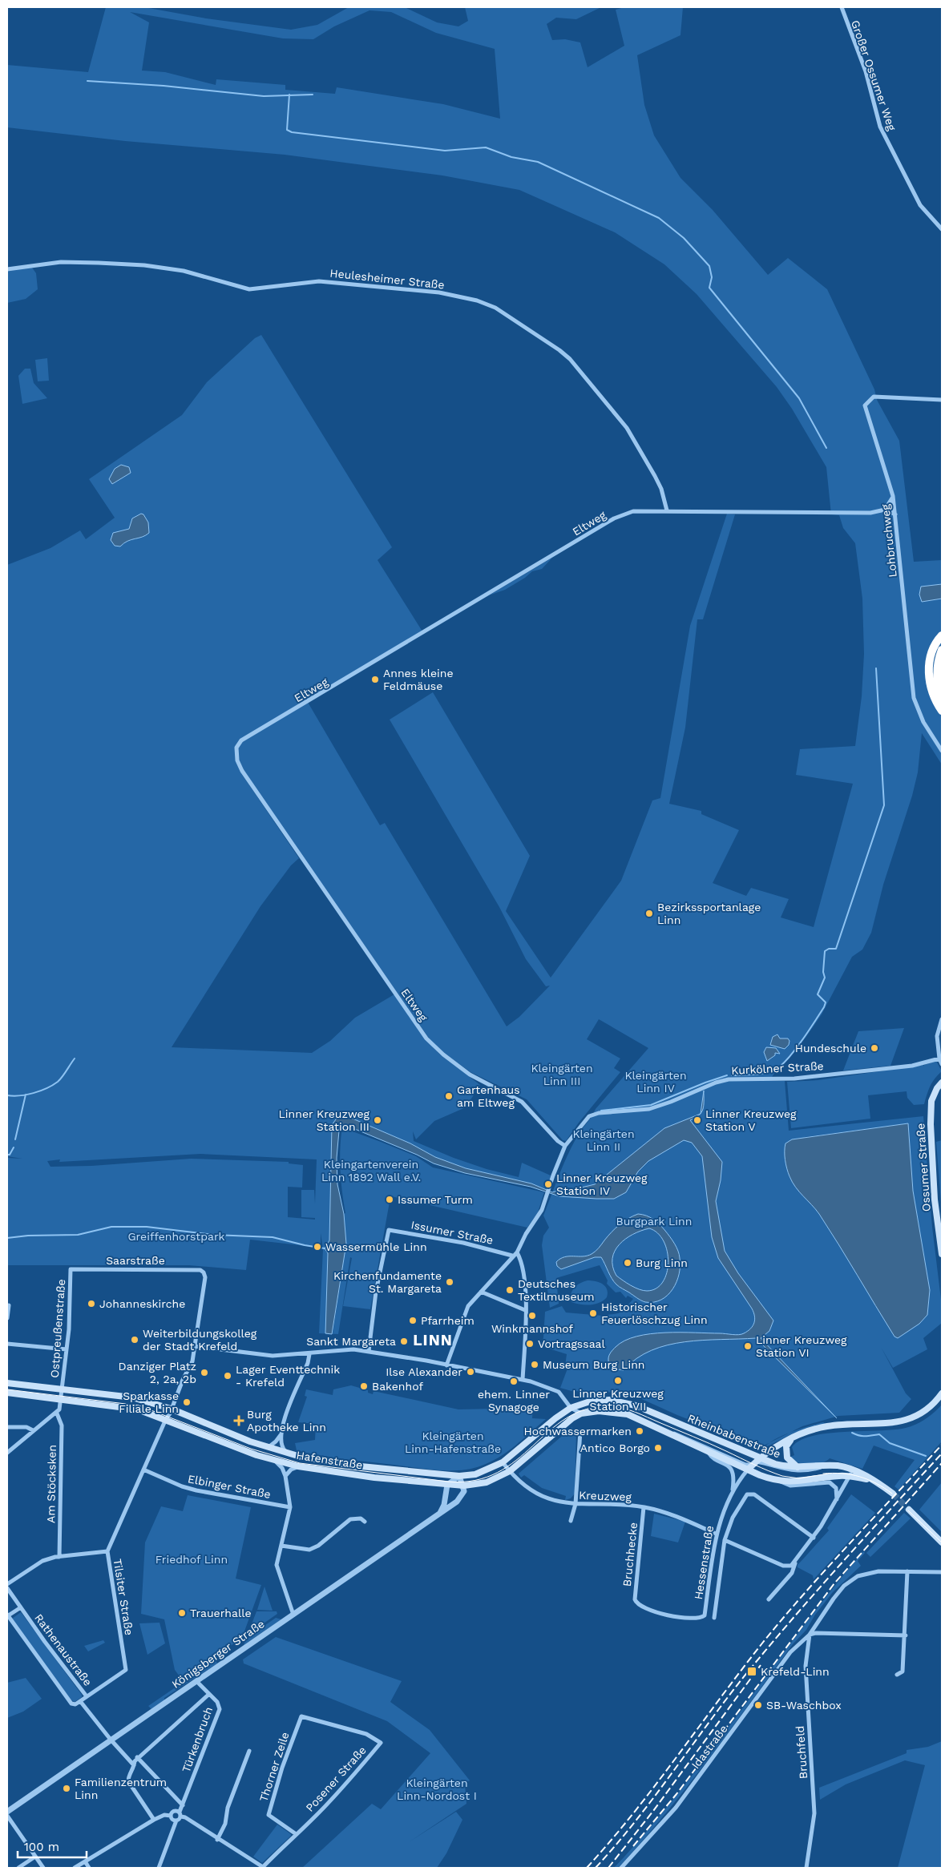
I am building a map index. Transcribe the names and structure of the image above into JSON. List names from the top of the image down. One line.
{"streets":{"main road":["Ossumer Straße","Rheinbabenstraße","Hafenstraße"],"street":["Großer Ossumer Weg","Heulesheimer Straße","Eltweg","Lohbruchweg","Kurkölner Straße","Issumer Straße","Saarstraße","Ostpreußenstraße","Am Stöcksken","Elbinger Straße","Kreuzweg","Bruchhecke","Hessenstraße","Tilsiter Straße","Rathenaustraße","Königsberger Straße","Türkenbruch","Idastraße","Bruchfeld","Thorner Zeile","Posener Straße"]},"crossings":[["Heulesheimer Straße","Eltweg"],["Eltweg","Kurkölner Straße"],["Saarstraße","Ostpreußenstraße"],["Saarstraße","Tilsiter Straße"],["Ostpreußenstraße","Hafenstraße"],["Rheinbabenstraße","Hafenstraße"],["Rheinbabenstraße","Hessenstraße"],["Hafenstraße","Kreuzweg"],["Hafenstraße","Tilsiter Straße"],["Hafenstraße","Königsberger Straße"],["Elbinger Straße","Tilsiter Straße"],["Kreuzweg","Bruchhecke"],["Kreuzweg","Hessenstraße"],["Bruchhecke","Hessenstraße"],["Tilsiter Straße","Rathenaustraße"],["Rathenaustraße","Königsberger Straße"],["Königsberger Straße","Türkenbruch"],["Idastraße","Bruchfeld"],["Thorner Zeile","Posener Straße"]],"districts":["LINN"],"parks":["Kleingärten Linn III","Kleingärten Linn IV","Kleingärten Linn II","Kleingartenverein Linn 1892 Wall e.V.","Burgpark Linn","Greiffenhorstpark","Kleingärten Linn-Hafenstraße","Friedhof Linn","Kleingärten Linn-Nordost I"],"places":{"other":["Annes kleine Feldmäuse","Bezirkssportanlage Linn","Hundeschule","Gartenhaus am Eltweg","Linner Kreuzweg Station III","Linner Kreuzweg Station V","Linner Kreuzweg Station IV","Issumer Turm","Wassermühle Linn","Burg Linn","Kirchenfundamente St. Margareta","Deutsches Textilmuseum","Johanneskirche","Historischer Feuerlöschzug Linn","Winkmannshof","Pfarrheim","Weiterbildungskolleg der Stadt Krefeld","Sankt Margareta","Vortragssaal","Linner Kreuzweg Station VI","Museum Burg Linn","Ilse Alexander","Danziger Platz 2, 2a, 2b","Lager Eventtechnik - Krefeld","Linner Kreuzweg Station VII","ehem. Linner Synagoge","Bakenhof","Sparkasse Filiale Linn","Hochwassermarken","Antico Borgo","Trauerhalle","SB-Waschbox","Familienzentrum Linn"],"health":["Burg Apotheke Linn"],"transit":["Krefeld-Linn"]},"scale_bar":"100 m"}
